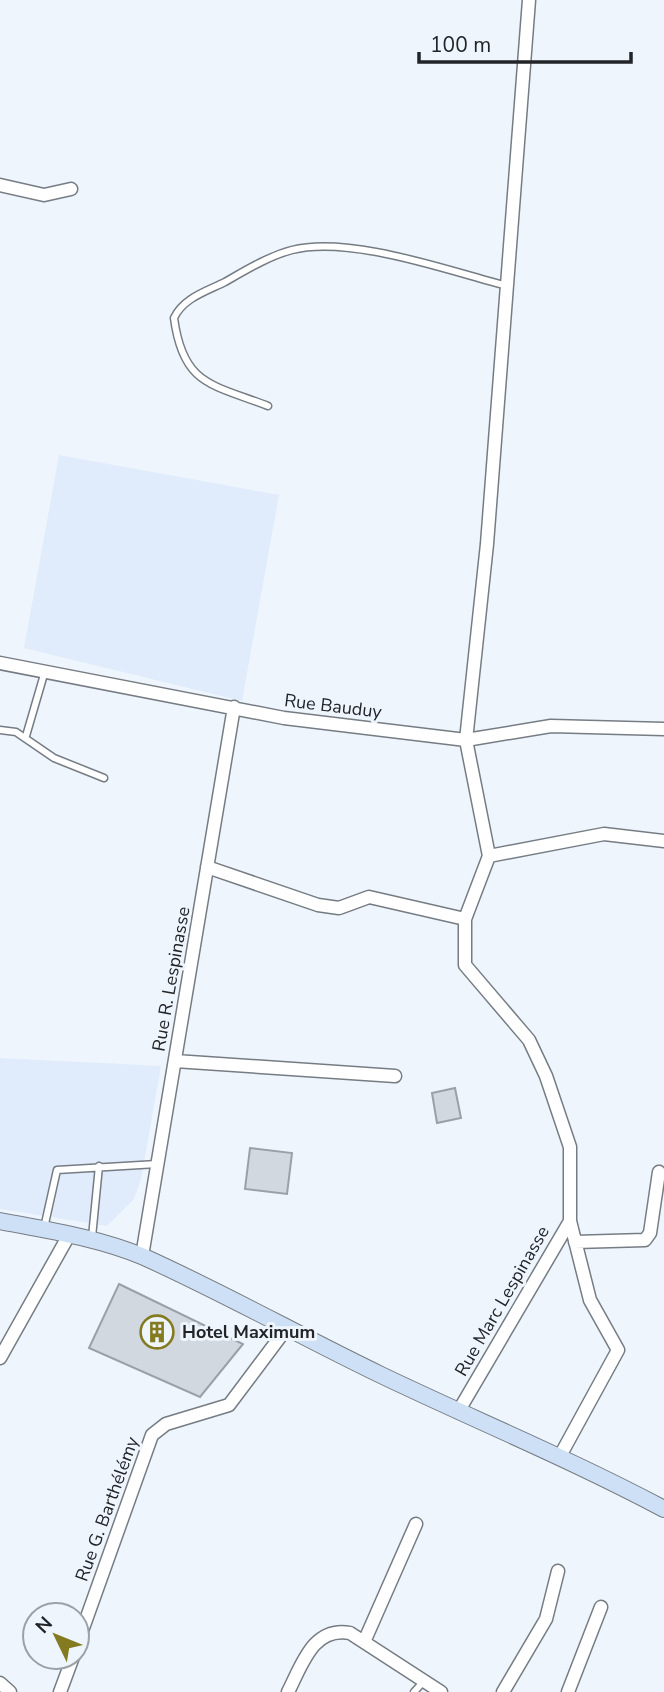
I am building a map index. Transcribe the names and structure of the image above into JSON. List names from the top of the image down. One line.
{"streets":{"street":["Rue Bauduy","Rue R. Lespinasse","Rue Marc Lespinasse","Rue G. Barthélémy"]},"crossings":[["Rue Bauduy","Rue R. Lespinasse"]],"places":{"building":["Hotel Maximum"]},"scale_bar":"100 m","north":"top left"}
